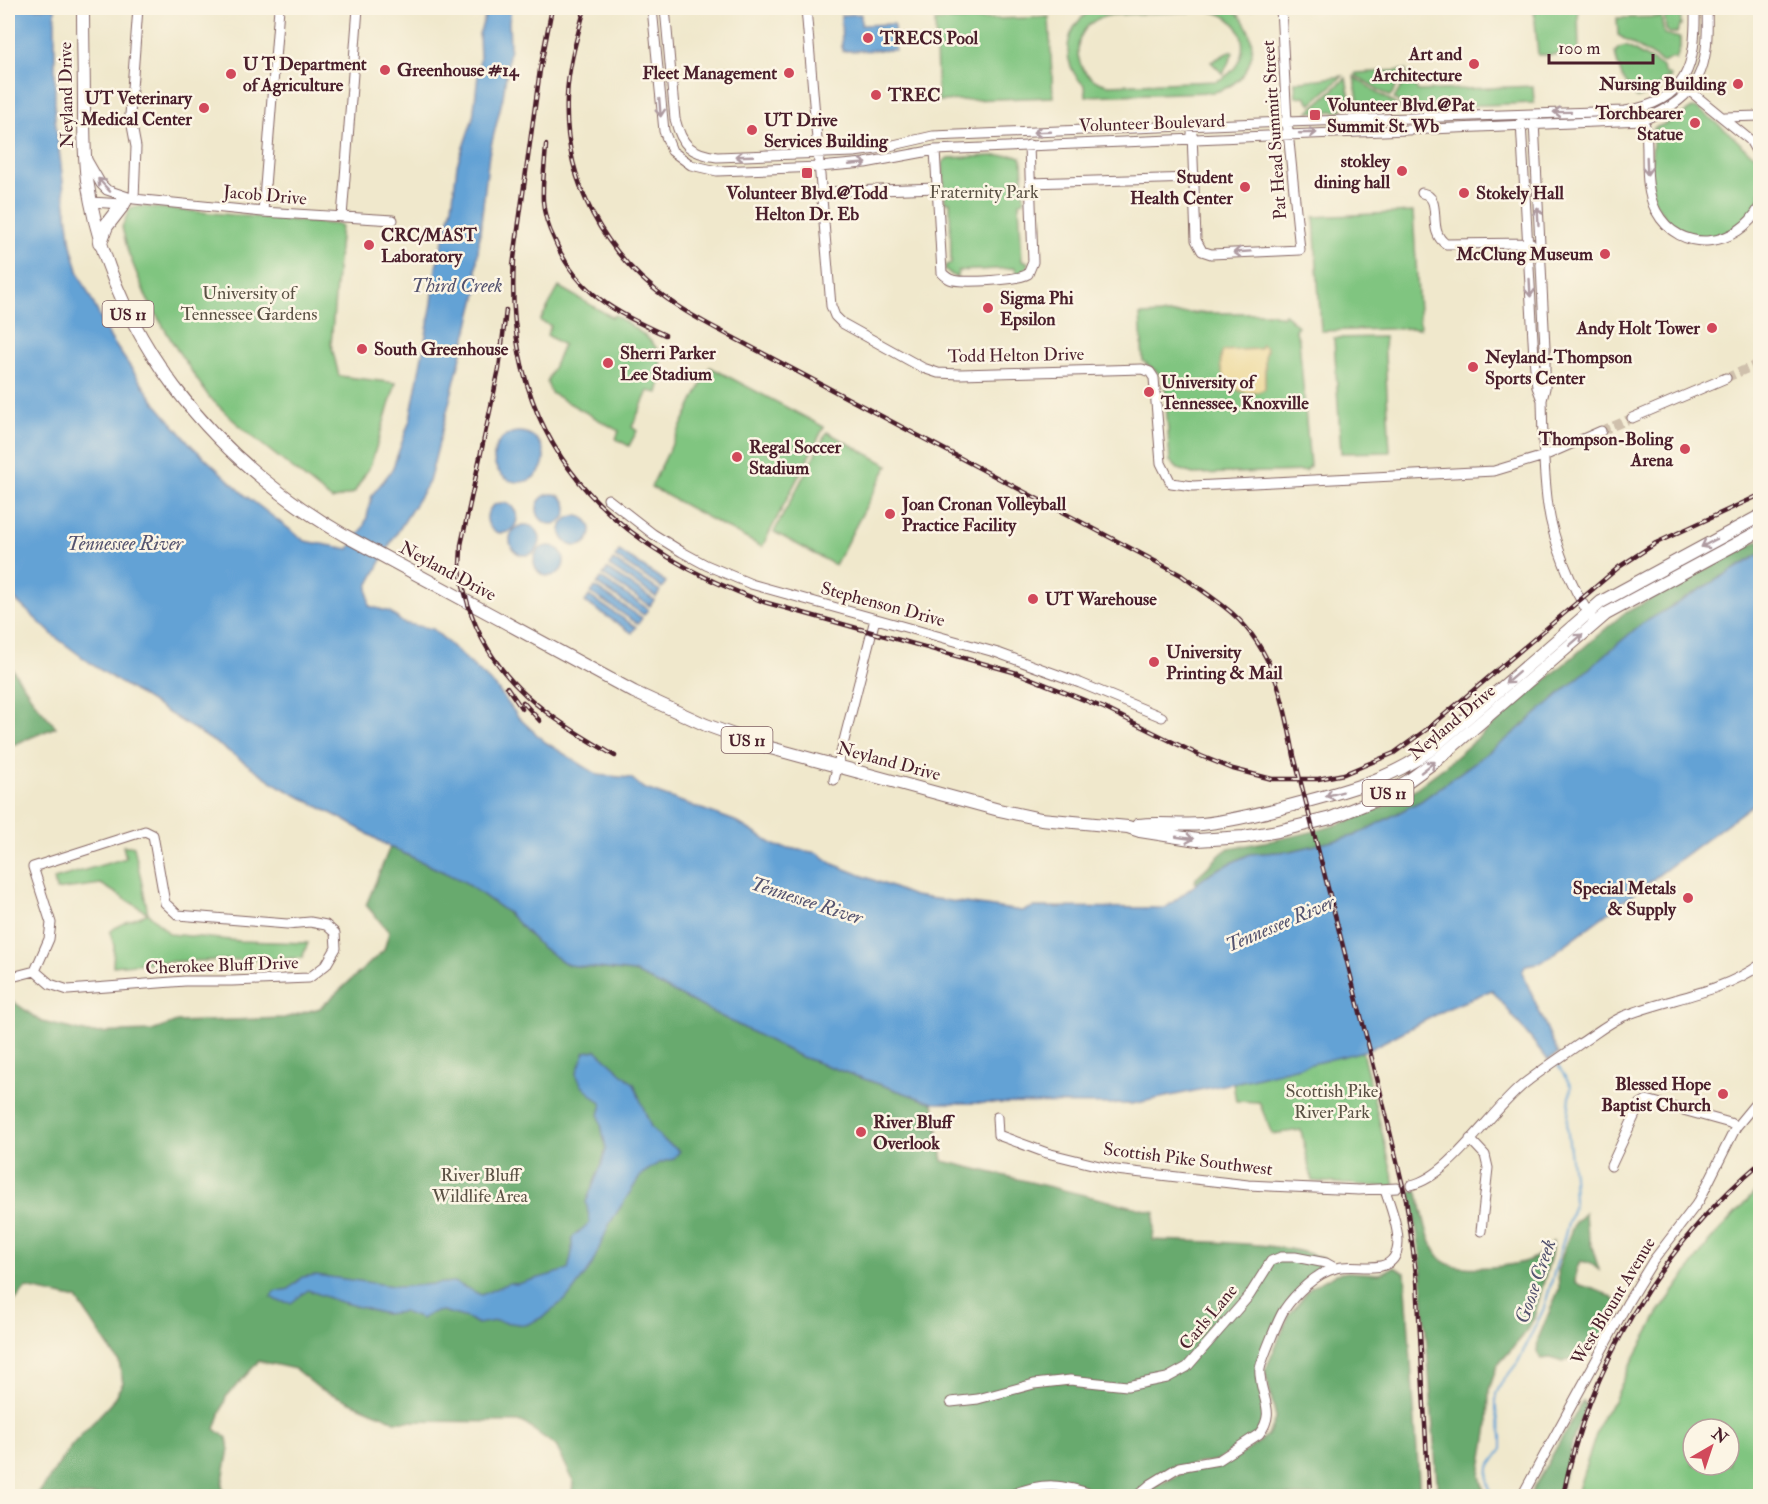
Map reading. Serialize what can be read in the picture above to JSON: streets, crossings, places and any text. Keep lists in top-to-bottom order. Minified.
{"streets":{"main road":["Neyland Drive","US 11"],"street":["Volunteer Boulevard","Pat Head Summitt Street","Jacob Drive","Todd Helton Drive","Stephenson Drive","Cherokee Bluff Drive","Scottish Pike Southwest","West Blount Avenue","Carls Lane"]},"crossings":[["Neyland Drive","Jacob Drive"],["Volunteer Boulevard","Pat Head Summitt Street"],["Volunteer Boulevard","Todd Helton Drive"]],"water":["Third Creek","Tennessee River","Goose Creek"],"parks":["Fraternity Park","University of Tennessee Gardens","Scottish Pike River Park","River Bluff Wildlife Area"],"places":{"other":["TRECS Pool","Art and Architecture","Greenhouse #14","Fleet Management","U T Department of Agriculture","Nursing Building","TREC","UT Veterinary Medical Center","Torchbearer Statue","UT Drive Services Building","stokley dining hall","Student Health Center","Stokely Hall","CRC/MAST Laboratory","McClung Museum","Sigma Phi Epsilon","Andy Holt Tower","South Greenhouse","Sherri Parker Lee Stadium","Neyland-Thompson Sports Center","University of Tennessee, Knoxville","Thompson-Boling Arena","Regal Soccer Stadium","Joan Cronan Volleyball Practice Facility","UT Warehouse","University Printing & Mail","Special Metals & Supply","Blessed Hope Baptist Church","River Bluff Overlook"],"transit":["Volunteer Blvd.@Pat Summit St. Wb","Volunteer Blvd.@Todd Helton Dr. Eb"]},"scale_bar":"100 m","north":"top right"}
